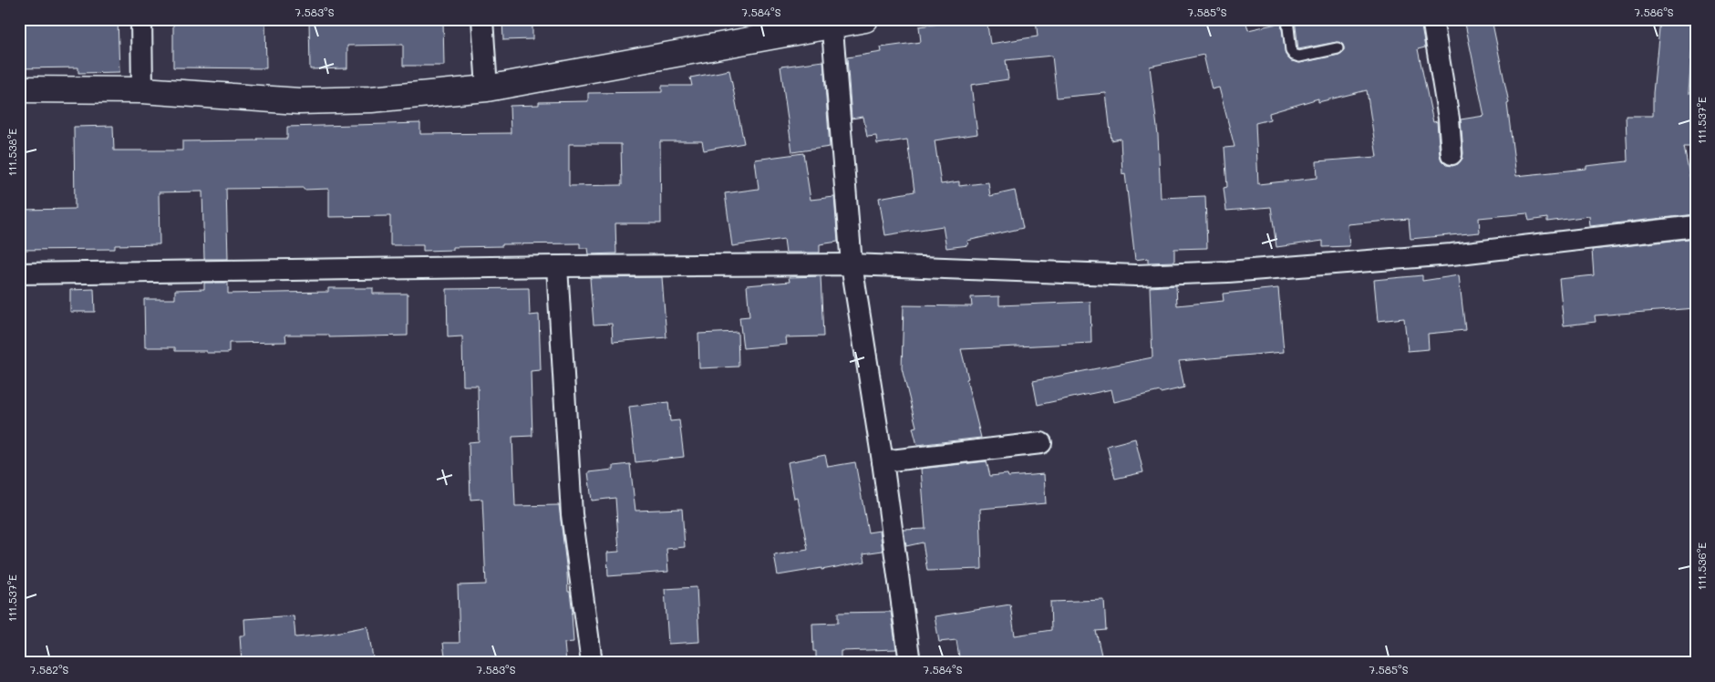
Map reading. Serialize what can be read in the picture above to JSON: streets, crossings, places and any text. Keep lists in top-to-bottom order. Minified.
{"coordinates":["7.583°S","7.584°S","7.585°S","7.586°S","111.537°E","111.538°E","111.536°E","7.582°S"]}
